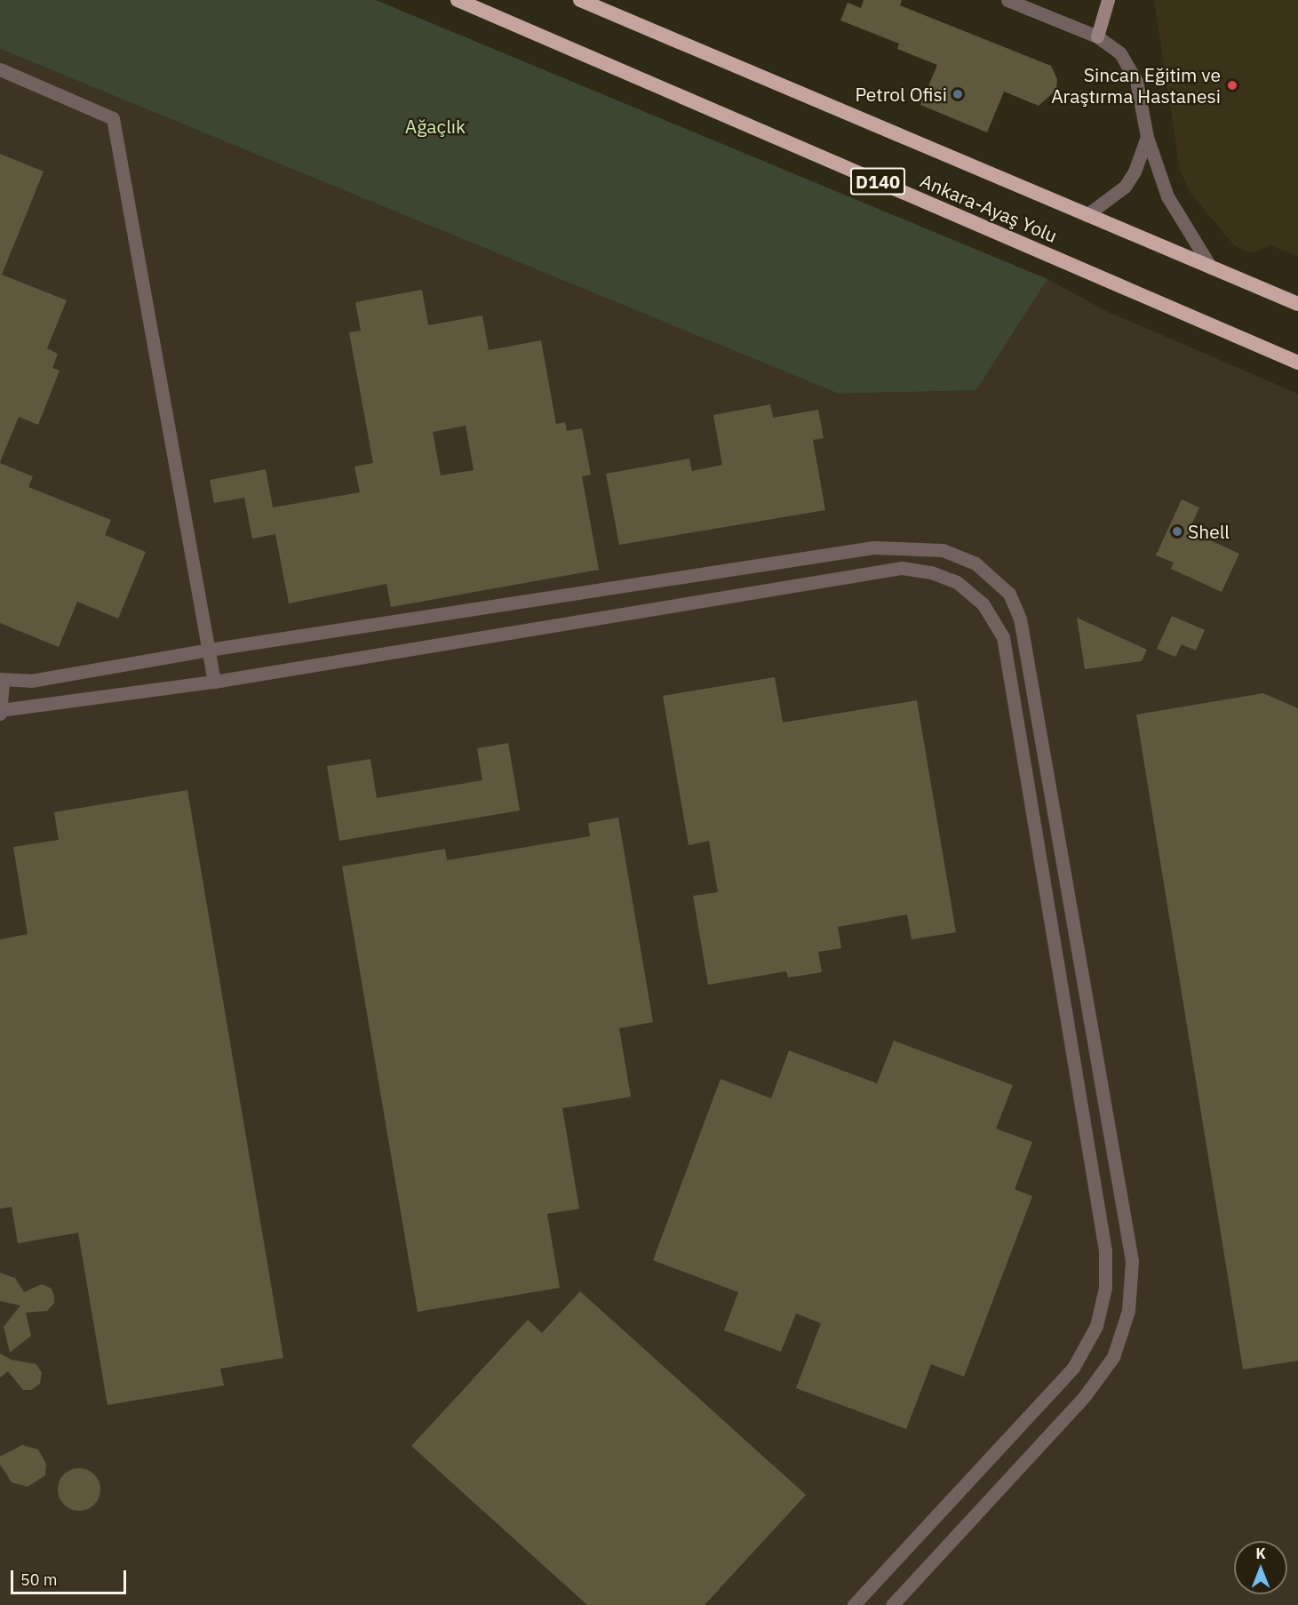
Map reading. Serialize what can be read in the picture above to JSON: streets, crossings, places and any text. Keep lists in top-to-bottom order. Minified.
{"streets":{"highway":["D140","Ankara-Ayaş Yolu"]},"parks":["Ağaçlık"],"places":["Sincan Eğitim ve Araştırma Hastanesi","Petrol Ofisi","Shell"],"scale_bar":"50 m","north":"top"}
